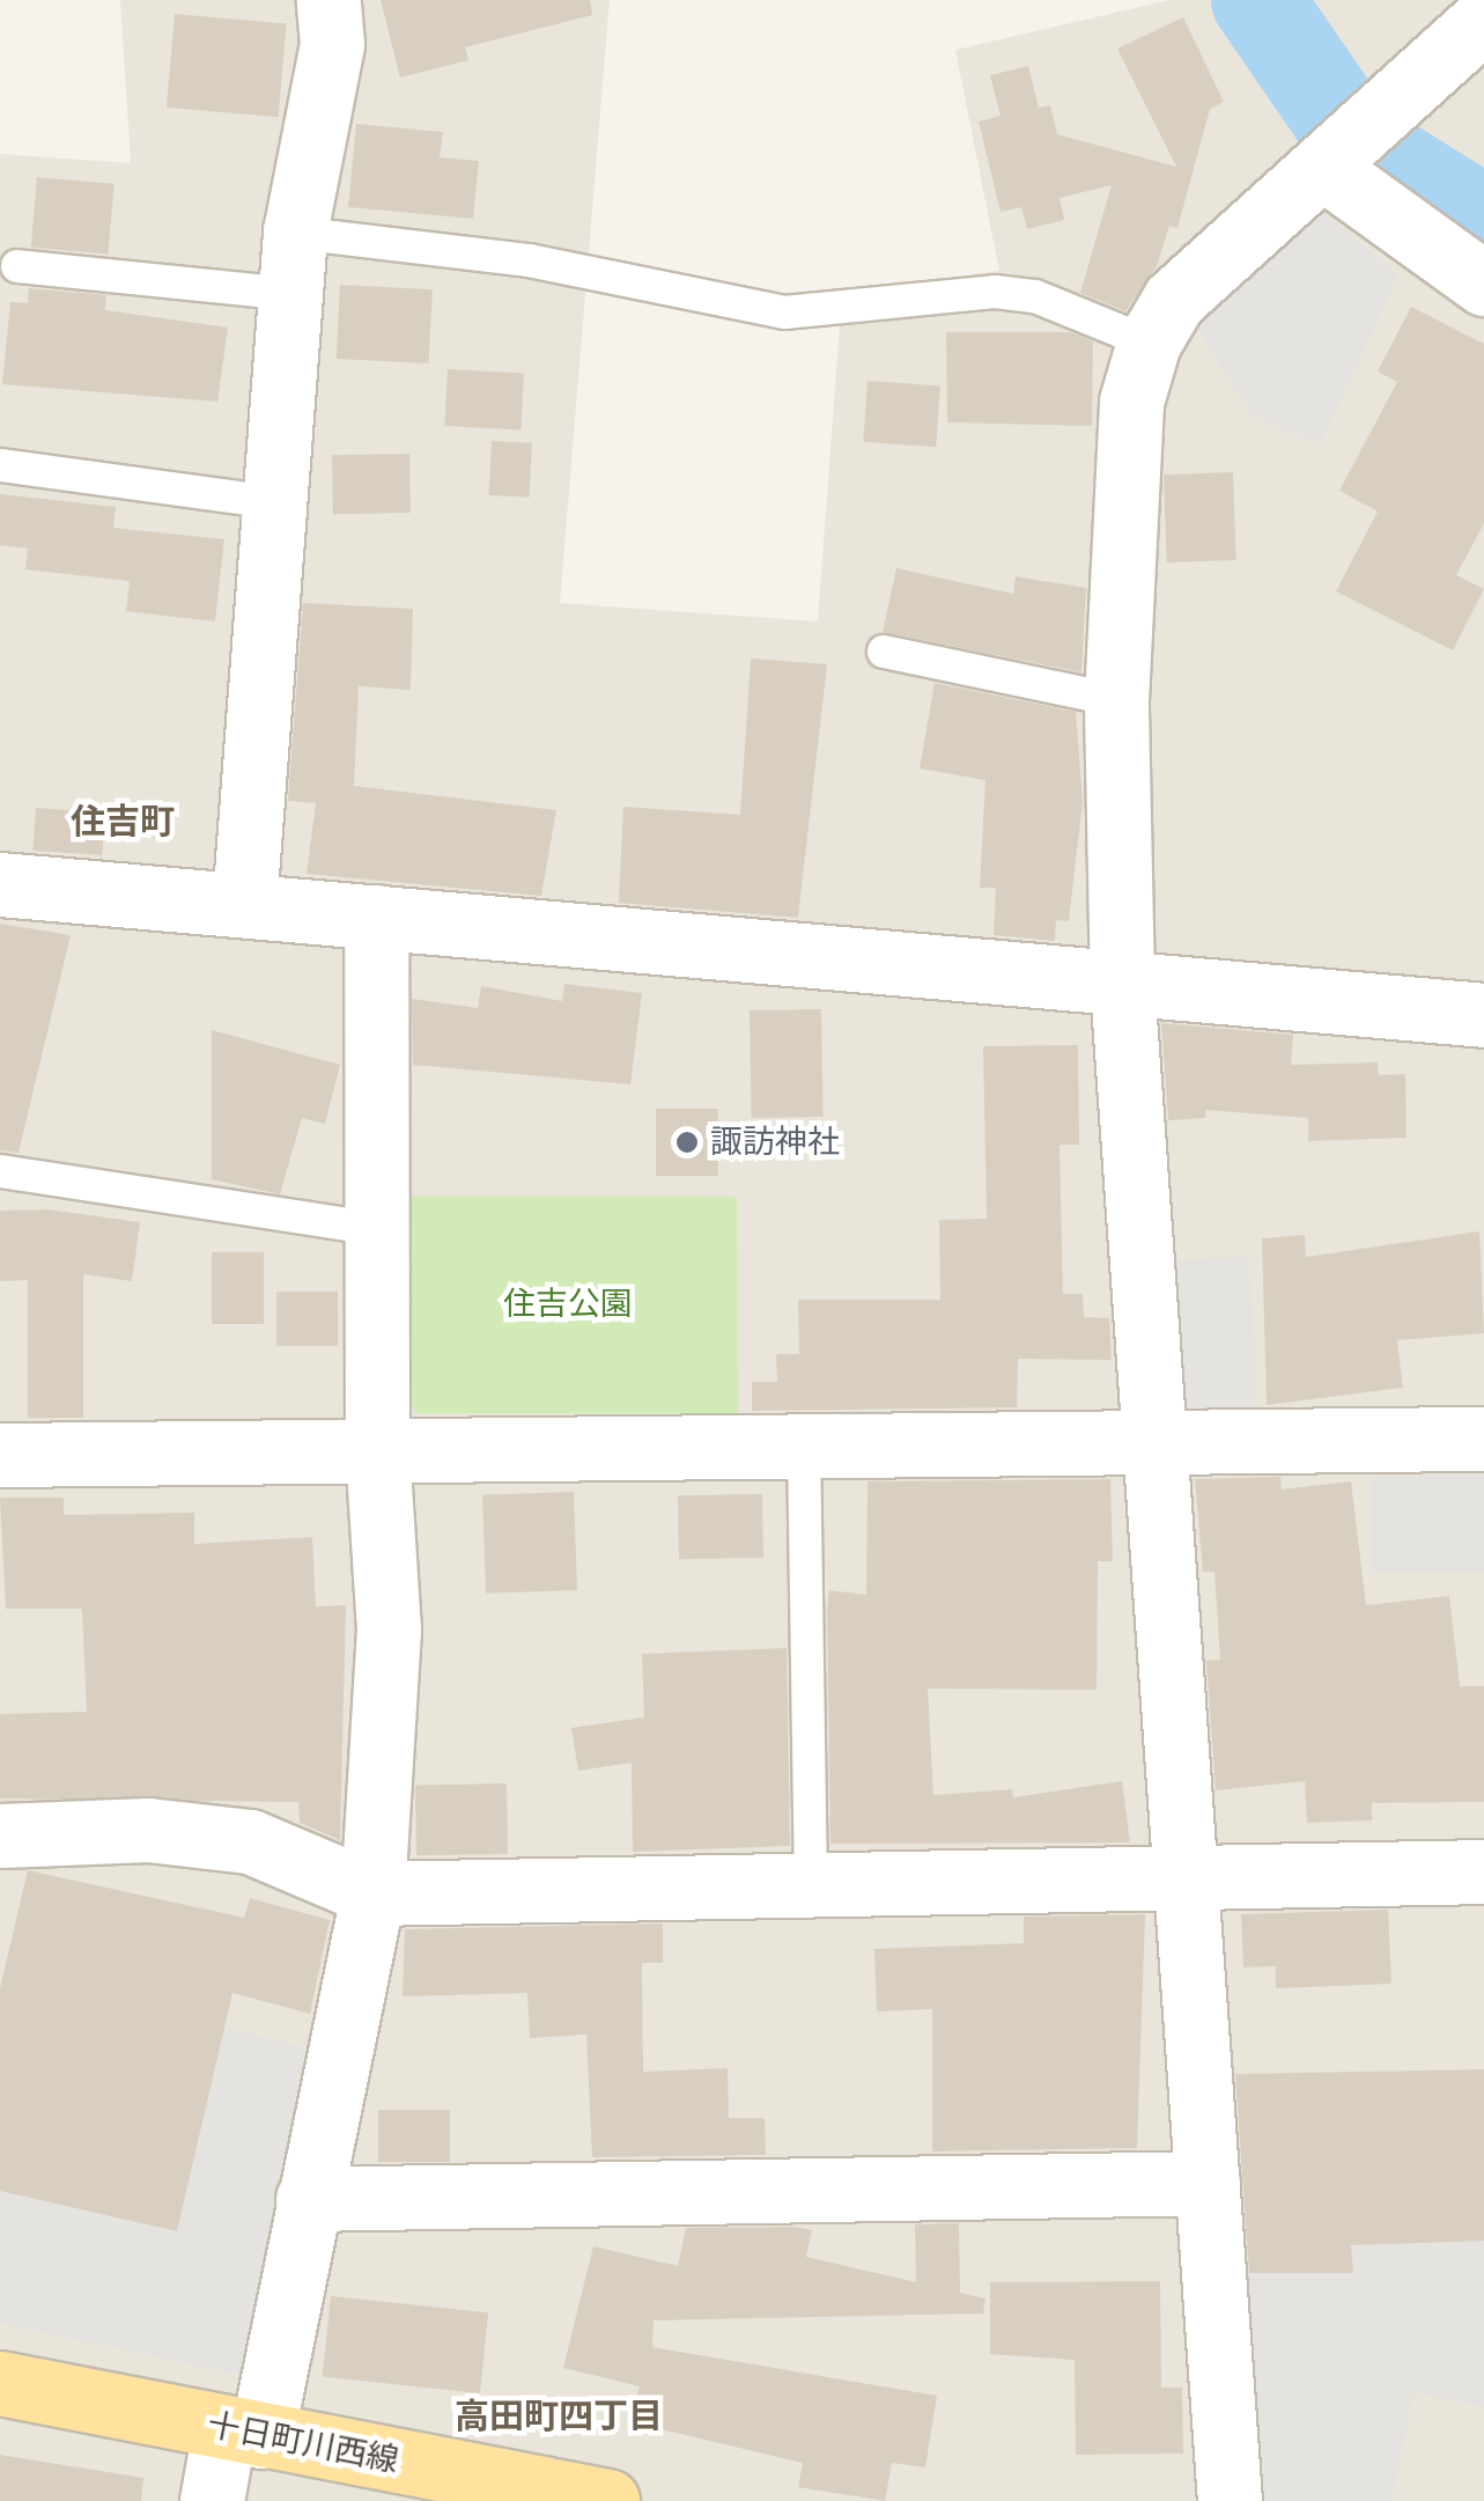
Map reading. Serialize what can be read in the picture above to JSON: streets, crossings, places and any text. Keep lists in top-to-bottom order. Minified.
{"streets":{"main road":["十日町川西線"]},"districts":["住吉町","高田町四丁目"],"parks":["住吉公園"],"places":["諏訪神社"]}
